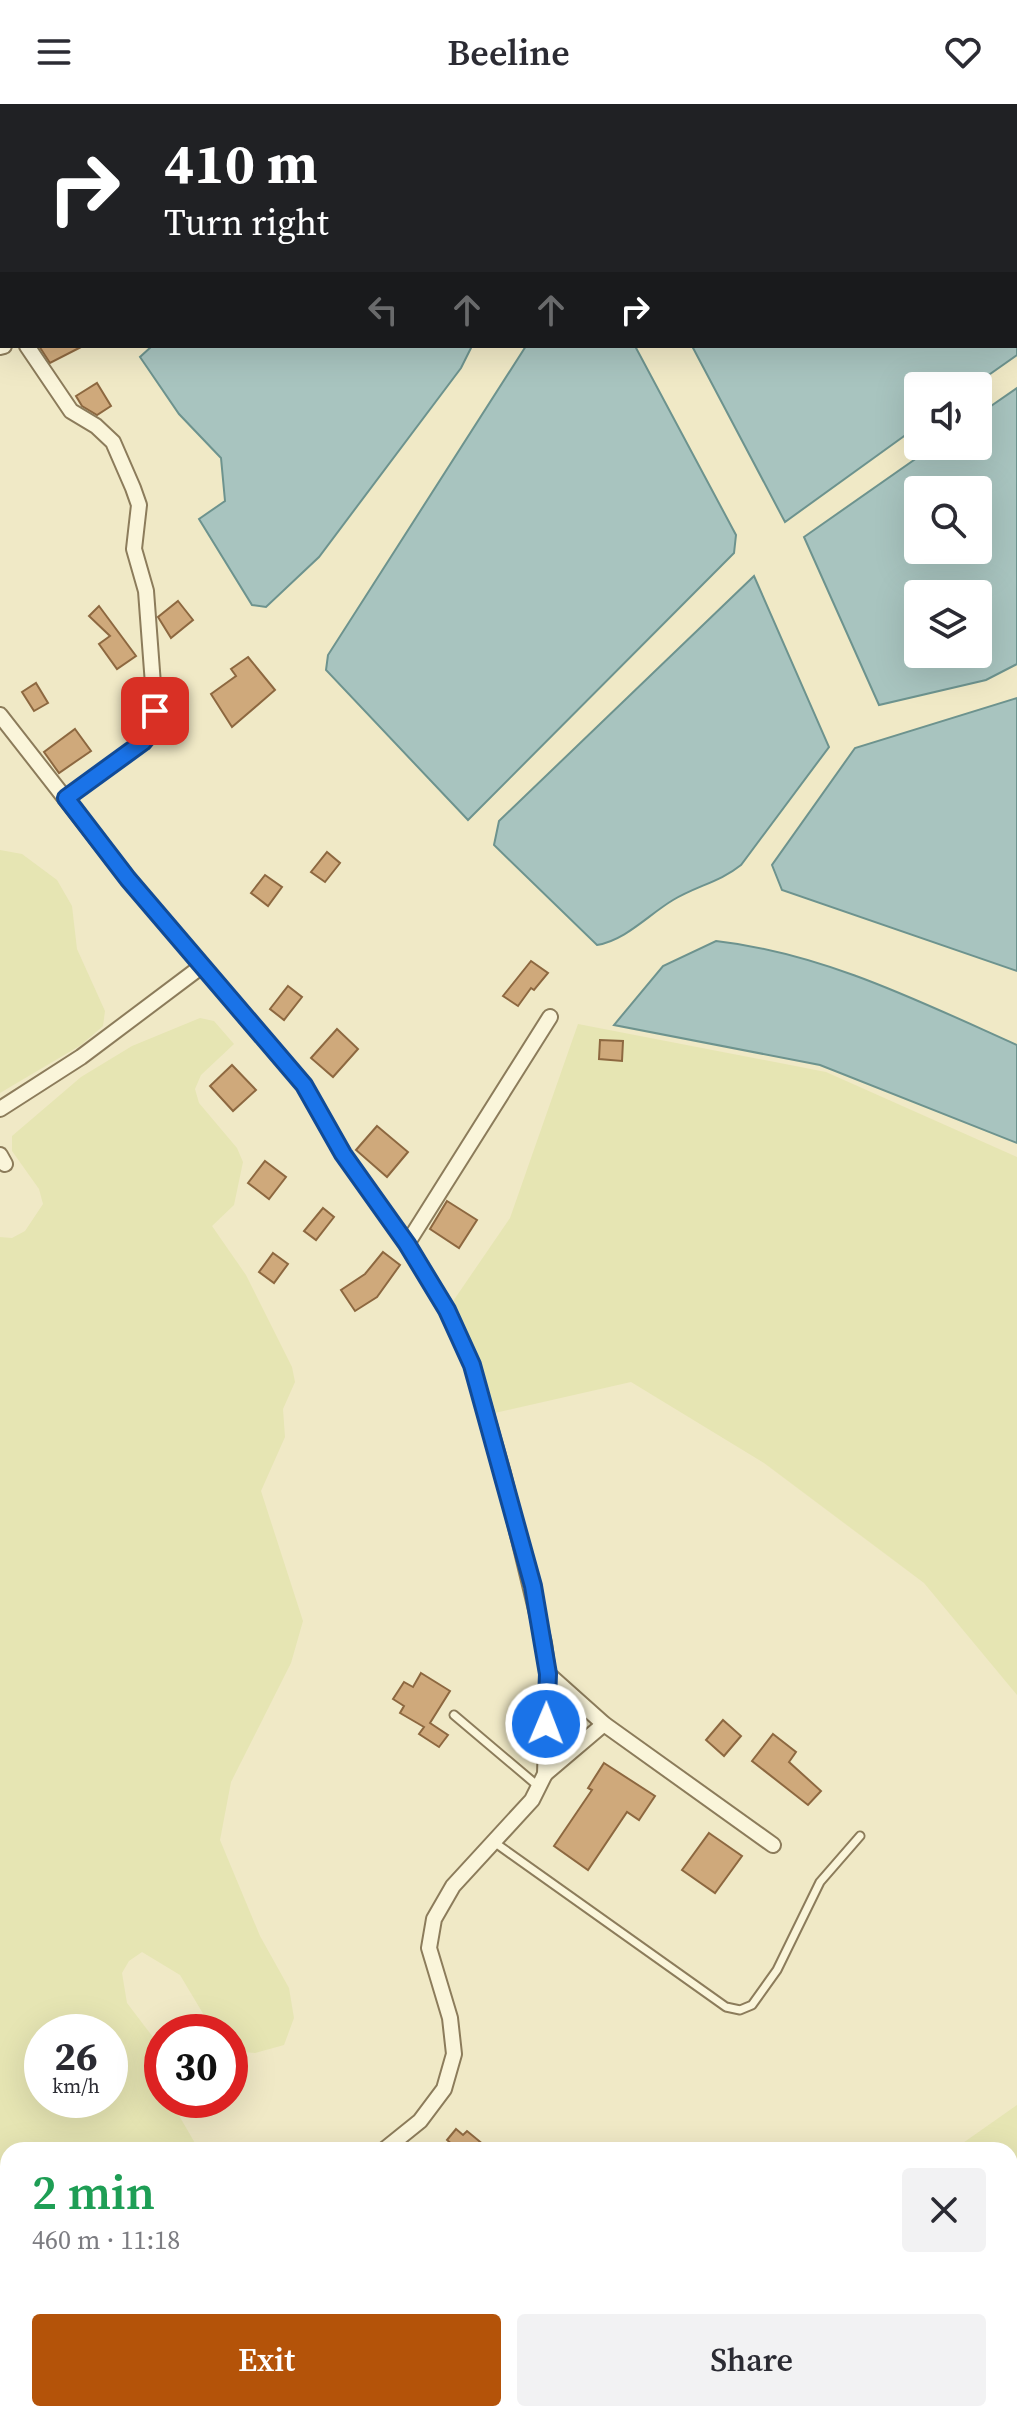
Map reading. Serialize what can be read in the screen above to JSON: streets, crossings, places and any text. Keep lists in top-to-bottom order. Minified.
{"page":{"header":"Beeline","turn":["410 m","Turn right"],"speed":"26 km/h","limit":"30","heading":["2 min","460 m · 11:18"],"buttons":["Exit","Share"]}}
